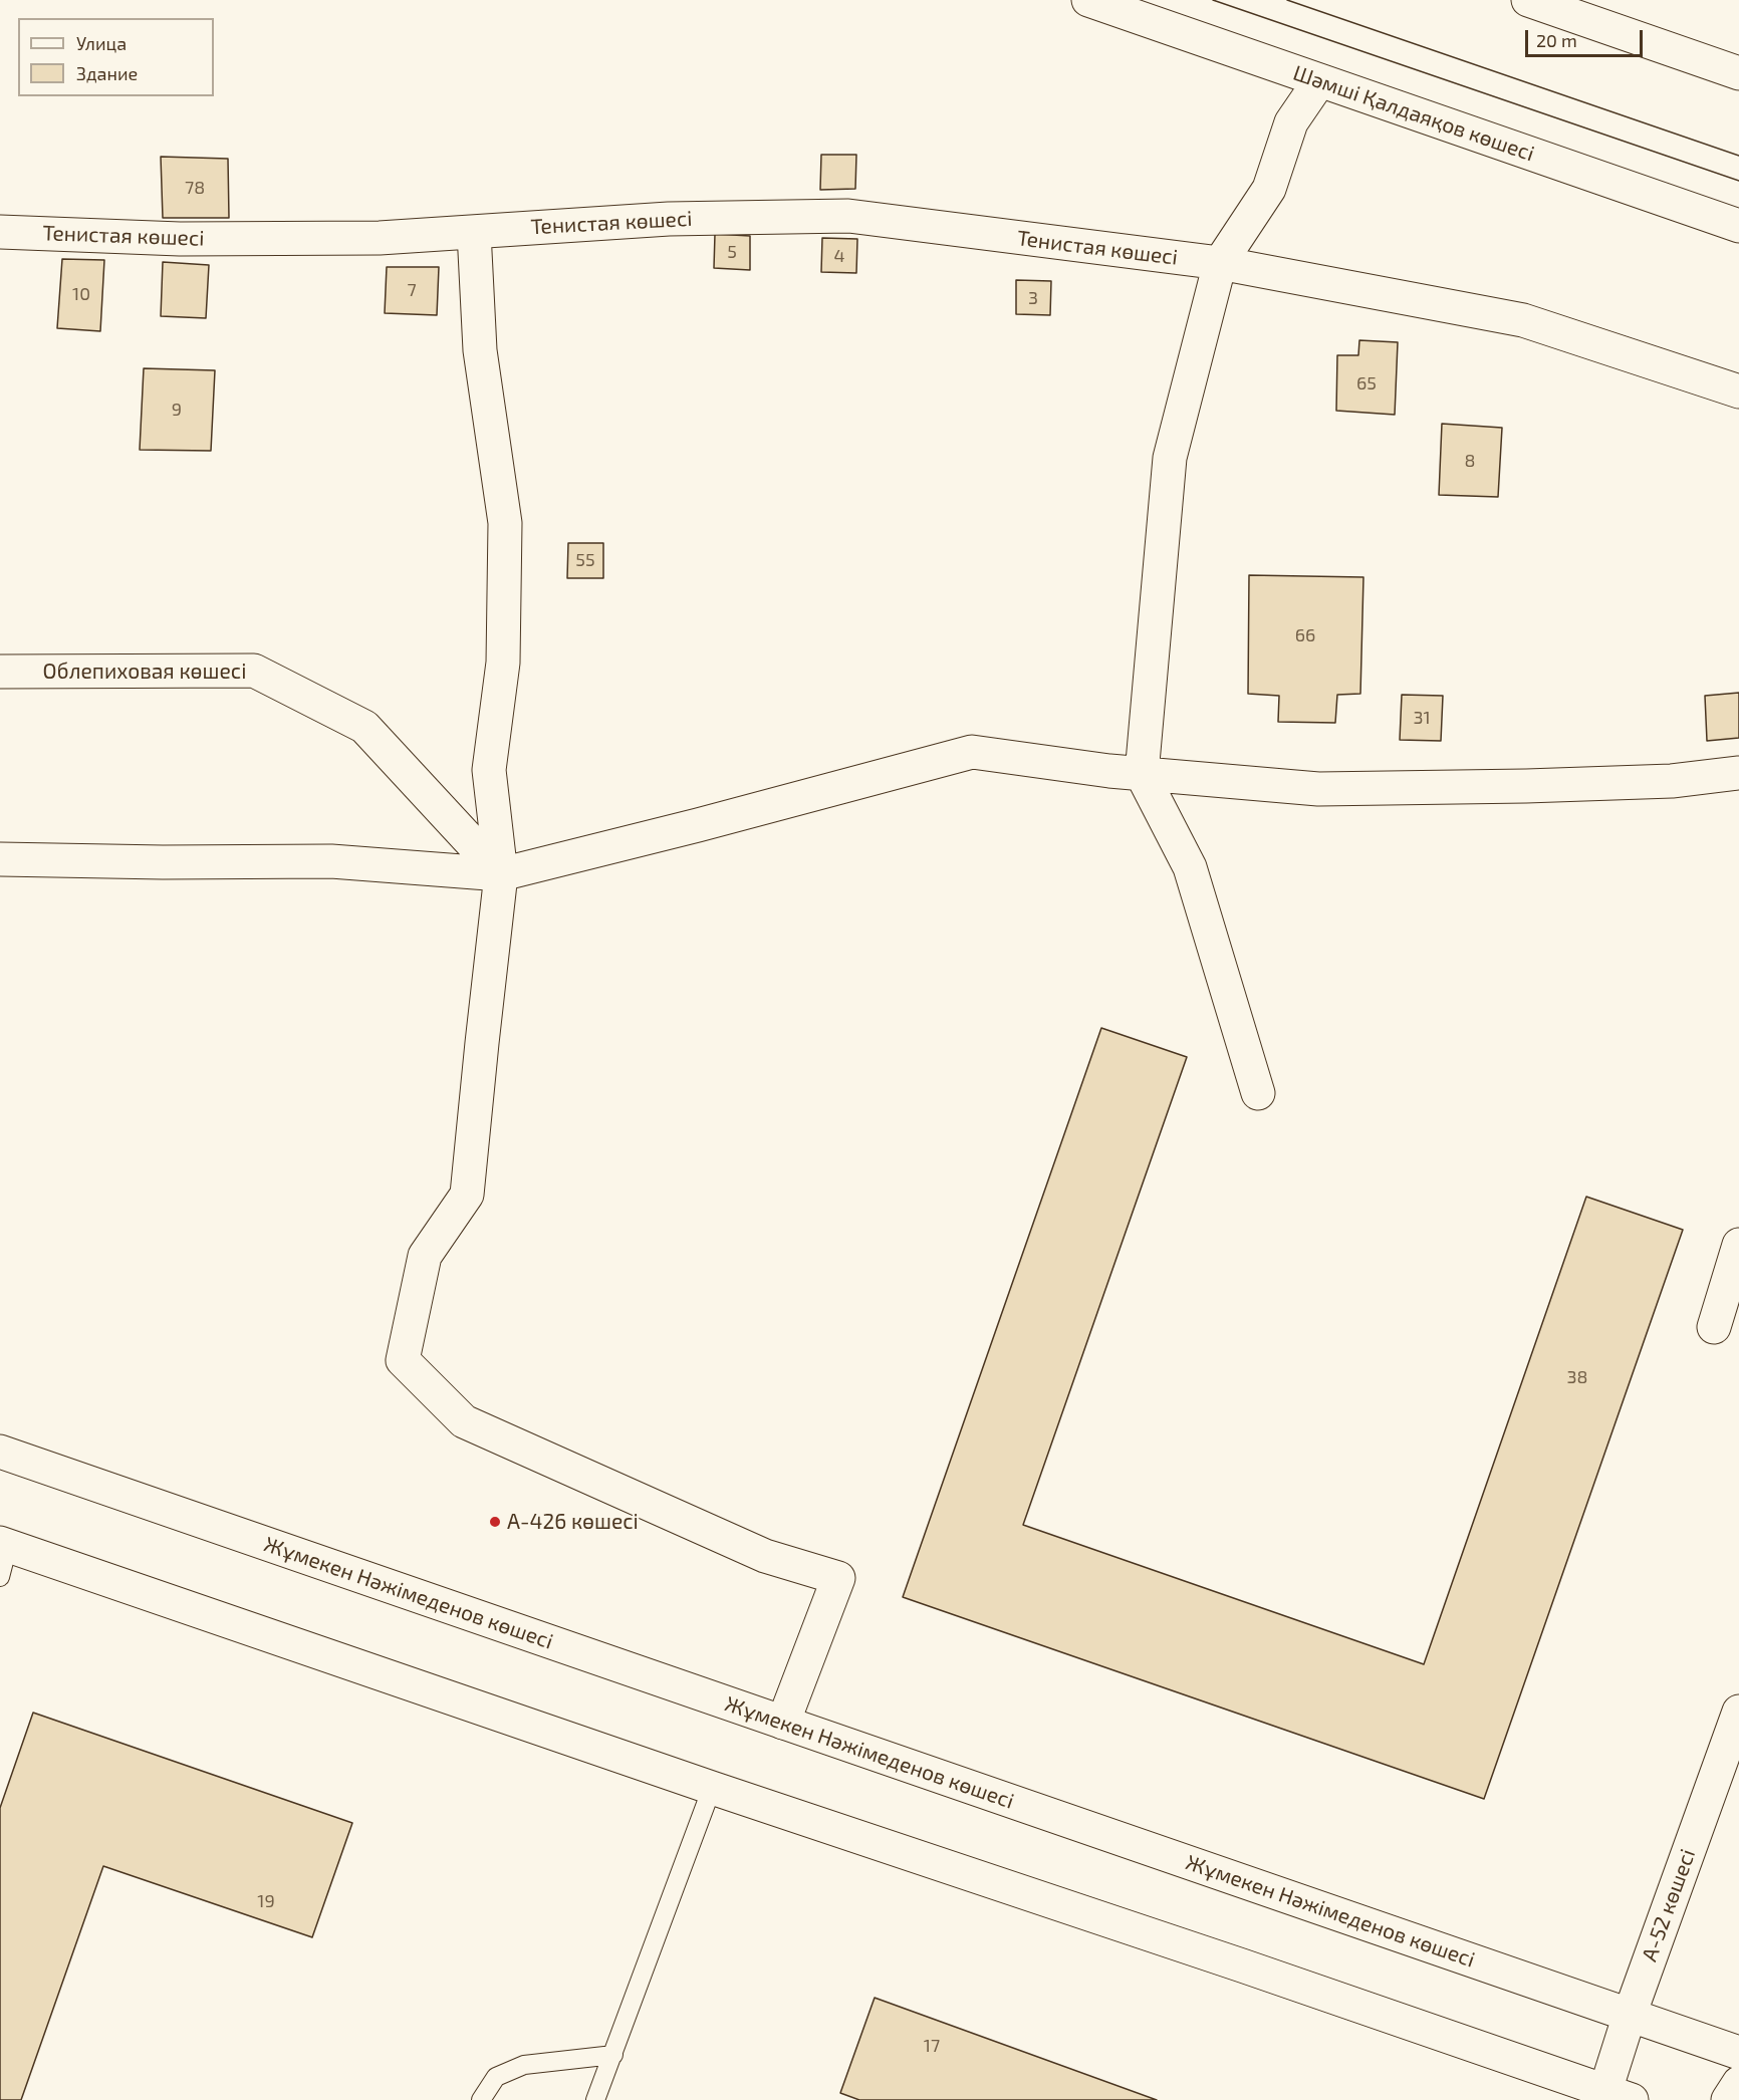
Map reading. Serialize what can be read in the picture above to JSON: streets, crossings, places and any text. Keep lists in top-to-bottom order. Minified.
{"streets":{"street":["Шәмші Қалдаяқов көшесі","Тенистая көшесі","Облепиховая көшесі","Жұмекен Нәжімеденов көшесі","А-52 көшесі"]},"crossings":[["Жұмекен Нәжімеденов көшесі","А-52 көшесі"]],"places":["А-426 көшесі"],"house_numbers":["78","5","4","7","10","3","65","9","8","55","66","31","38","19","17"],"legend":["Улица","Здание"],"scale_bar":"20 m"}
